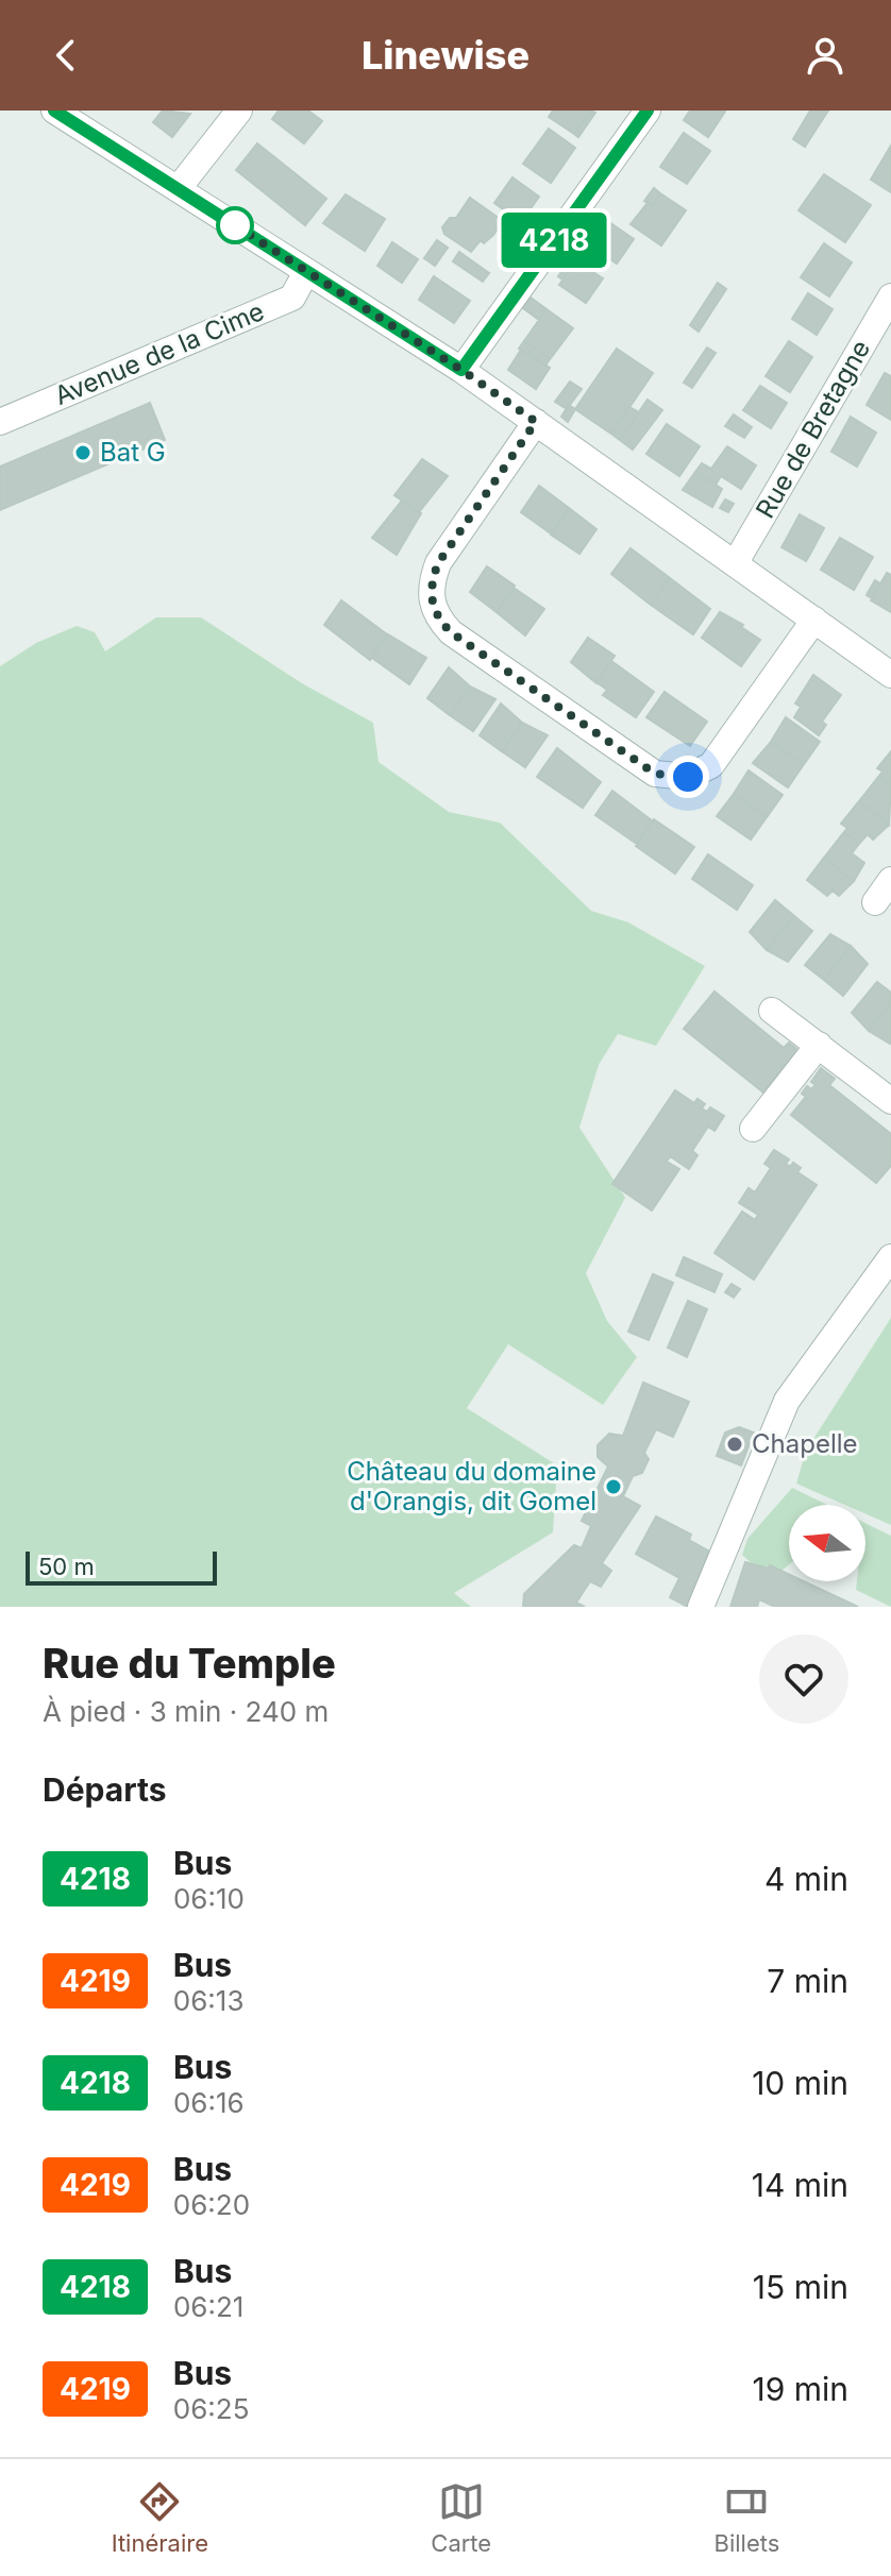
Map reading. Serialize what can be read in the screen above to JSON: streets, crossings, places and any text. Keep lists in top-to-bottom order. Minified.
{"streets":{"street":["Avenue de la Cime","Rue de Bretagne"]},"places":["Bat G","Chapelle","Château du domaine d'Orangis, dit Gomel"],"lines":["bus line 4218"],"scale_bar":"50 m","north":"left","page":{"header":"Linewise","on_map":"4218","scale":"50 m","heading":[["Rue du Temple","À pied · 3 min · 240 m"],"Départs"],"list":[{"mark":"4218","name":"Bus","note":"06:10","value":"4 min"},{"mark":"4219","name":"Bus","note":"06:13","value":"7 min"},{"mark":"4218","name":"Bus","note":"06:16","value":"10 min"},{"mark":"4219","name":"Bus","note":"06:20","value":"14 min"},{"mark":"4218","name":"Bus","note":"06:21","value":"15 min"},{"mark":"4219","name":"Bus","note":"06:25","value":"19 min"}],"tabs":["Itinéraire","Carte","Billets"]}}
